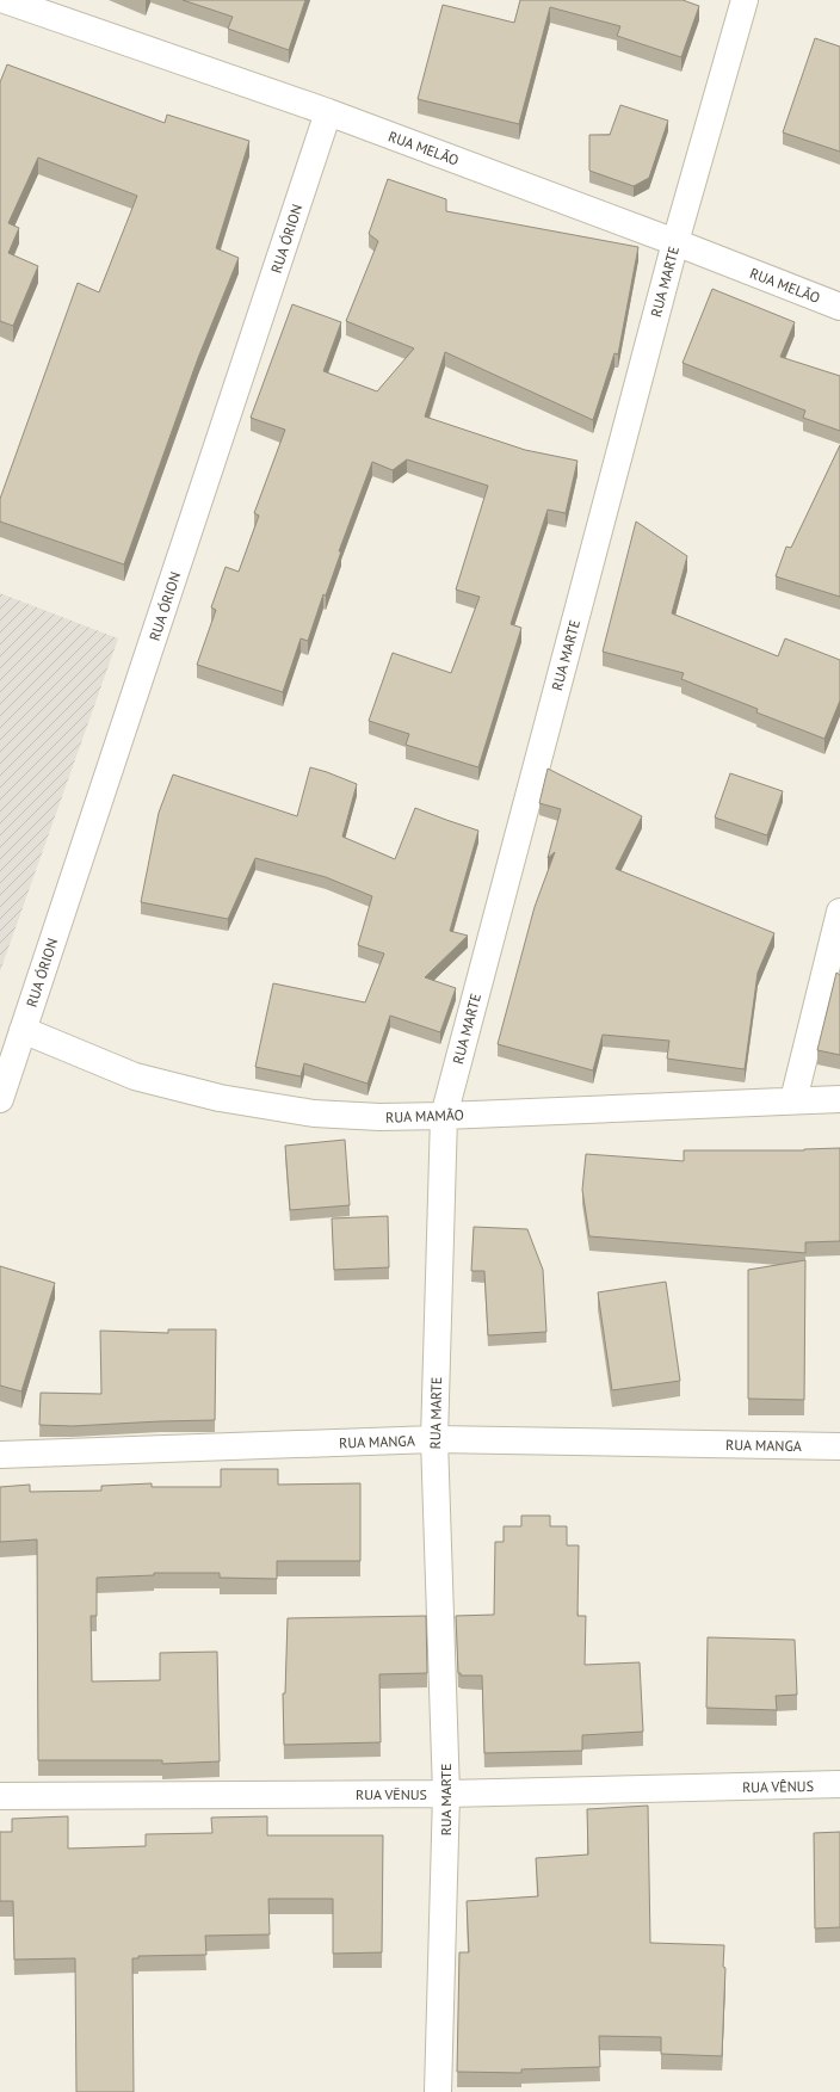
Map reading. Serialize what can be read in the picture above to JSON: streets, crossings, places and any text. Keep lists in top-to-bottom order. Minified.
{"streets":{"street":["RUA MELÃO","RUA ÓRION","RUA MARTE","RUA MAMÃO","RUA MANGA","RUA VÊNUS"]},"crossings":[["RUA MELÃO","RUA ÓRION"],["RUA MELÃO","RUA MARTE"],["RUA ÓRION","RUA MAMÃO"],["RUA MARTE","RUA MAMÃO"],["RUA MARTE","RUA MANGA"],["RUA MARTE","RUA VÊNUS"]]}
